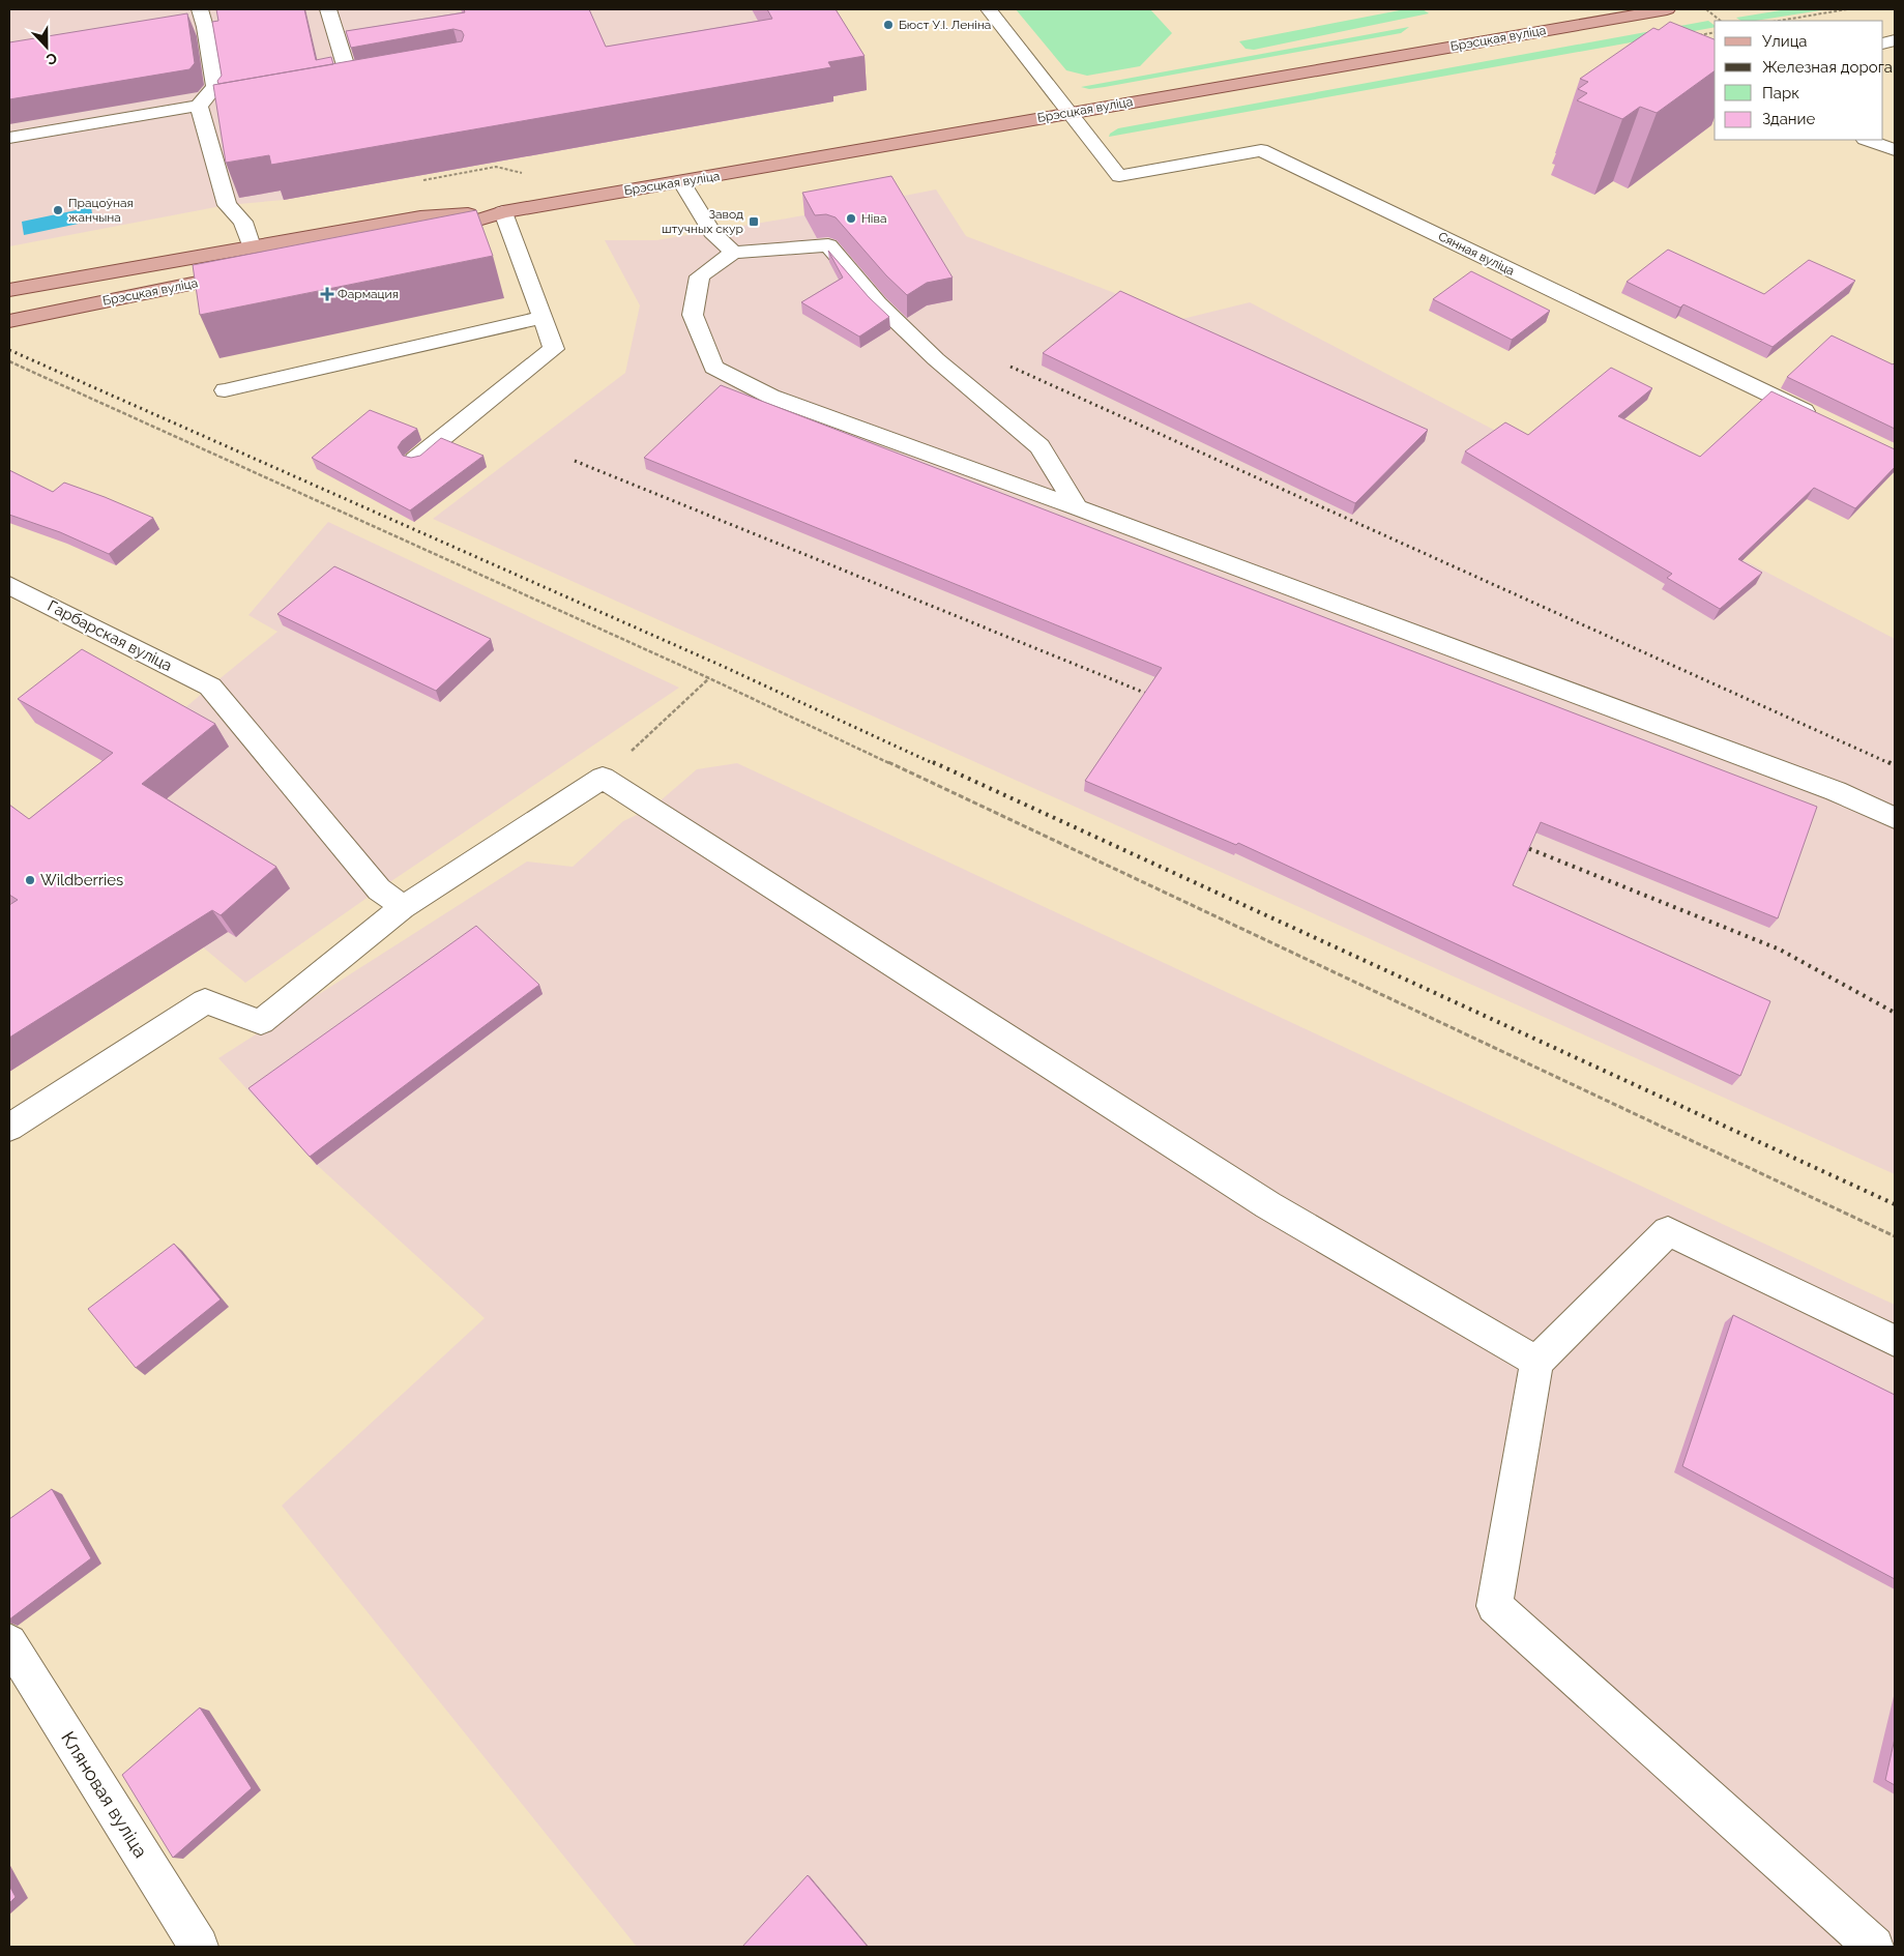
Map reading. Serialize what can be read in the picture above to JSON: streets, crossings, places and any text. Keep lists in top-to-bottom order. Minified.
{"streets":{"main road":["Брэсцкая вуліца"],"street":["Сянная вуліца","Гарбарская вуліца","Кляновая вуліца"]},"crossings":[["Брэсцкая вуліца","Сянная вуліца"]],"places":{"other":["Бюст У.І. Леніна","Працоўная жанчына","Ніва","Wildberries"],"transit":["Завод штучных скур"],"health":["Фармация"]},"legend":["Улица","Железная дорога","Парк","Здание"],"north":"bottom"}
